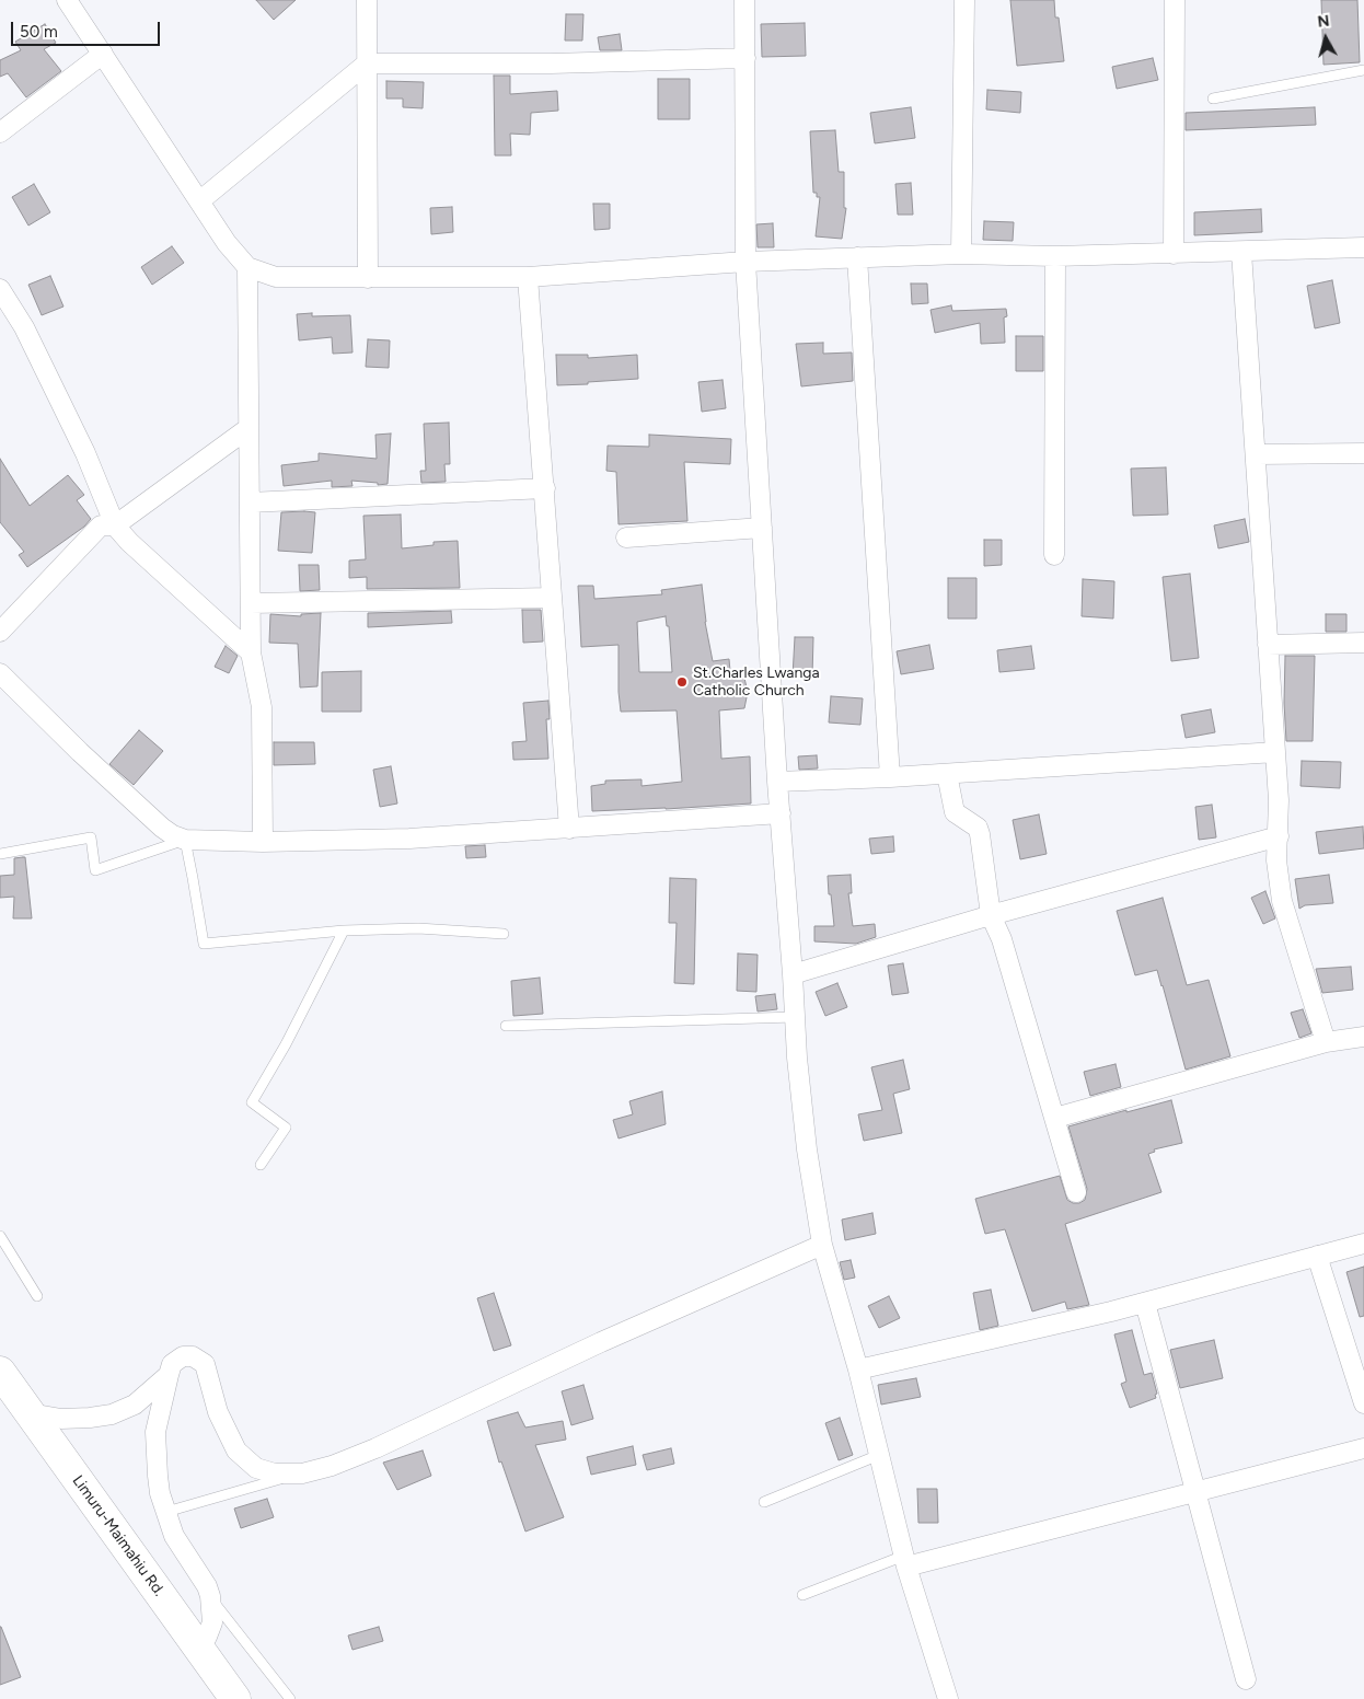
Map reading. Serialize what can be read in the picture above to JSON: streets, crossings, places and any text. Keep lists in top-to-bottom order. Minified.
{"streets":{"highway":["Limuru-Maimahiu Rd."]},"places":["St.Charles Lwanga Catholic Church"],"scale_bar":"50 m","north":"top"}
